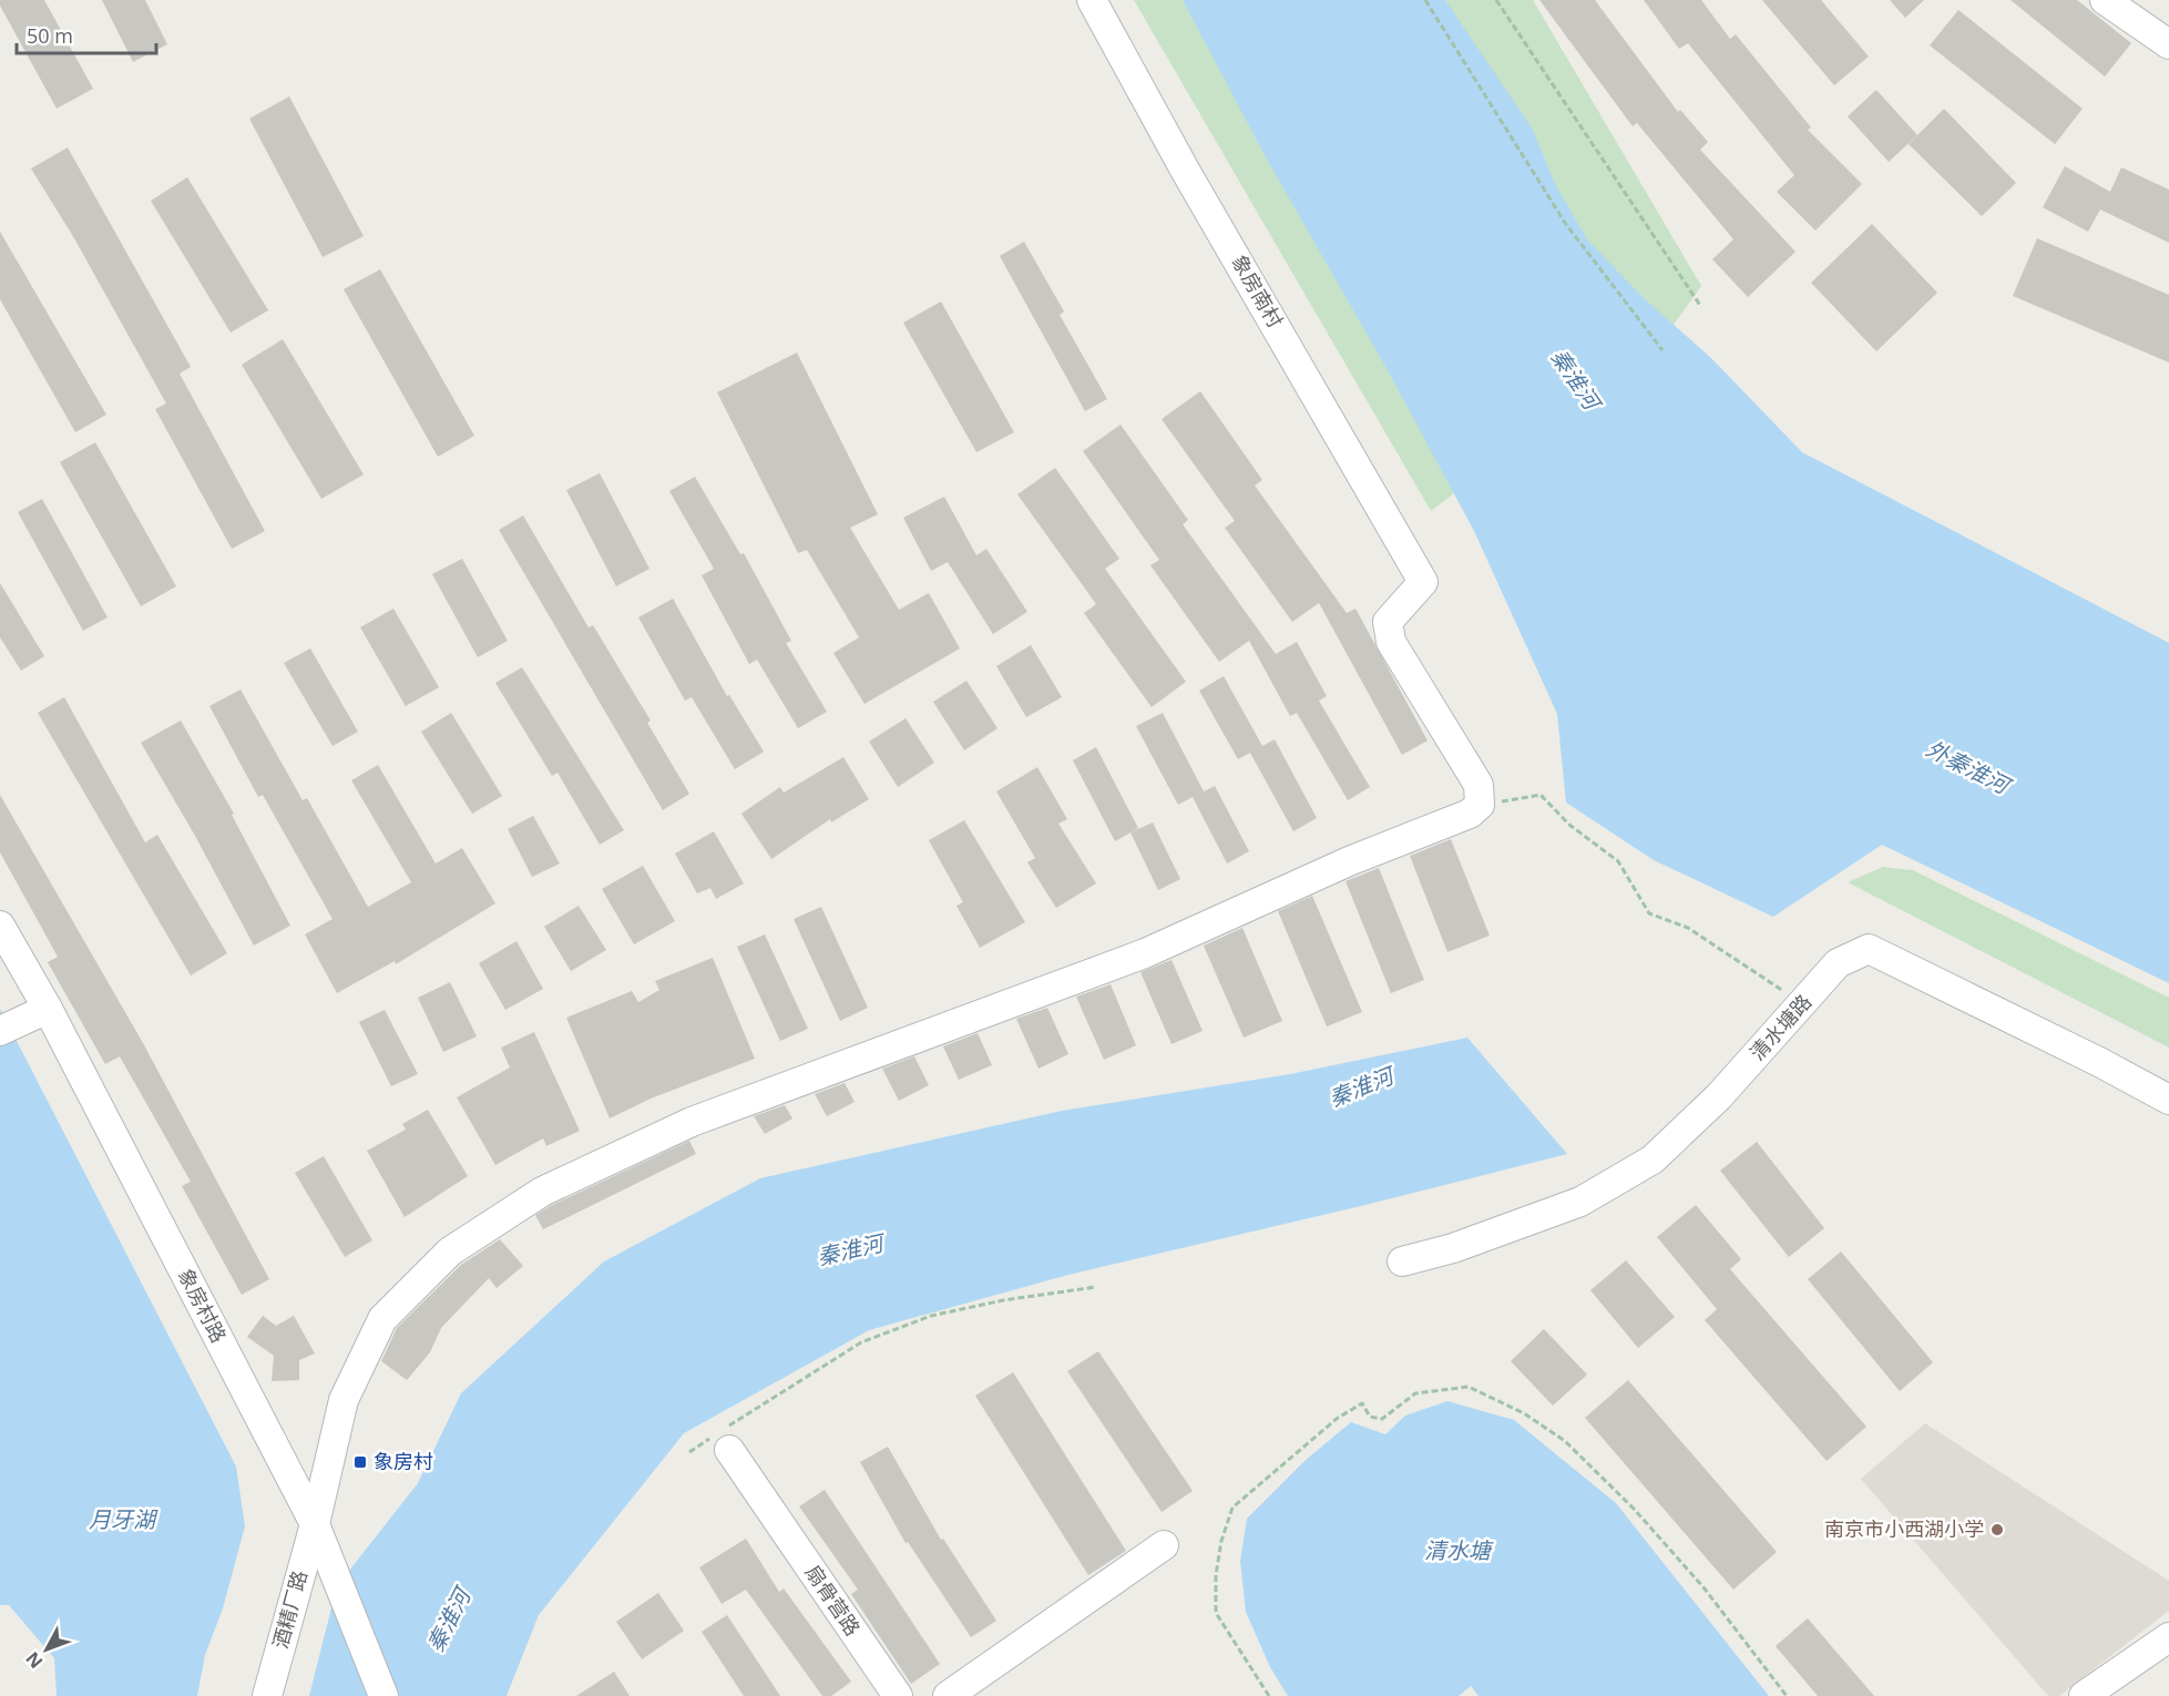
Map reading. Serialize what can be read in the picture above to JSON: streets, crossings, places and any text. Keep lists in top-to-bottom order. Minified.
{"streets":{"street":["象房南村","清水塘路","象房村路","扇骨营路","酒精厂路"]},"crossings":[["象房南村","酒精厂路"],["象房村路","酒精厂路"]],"water":["秦淮河","外秦淮河","月牙湖","清水塘"],"places":{"transit":["象房村"],"other":["南京市小西湖小学"]},"scale_bar":"50 m","north":"bottom left"}
